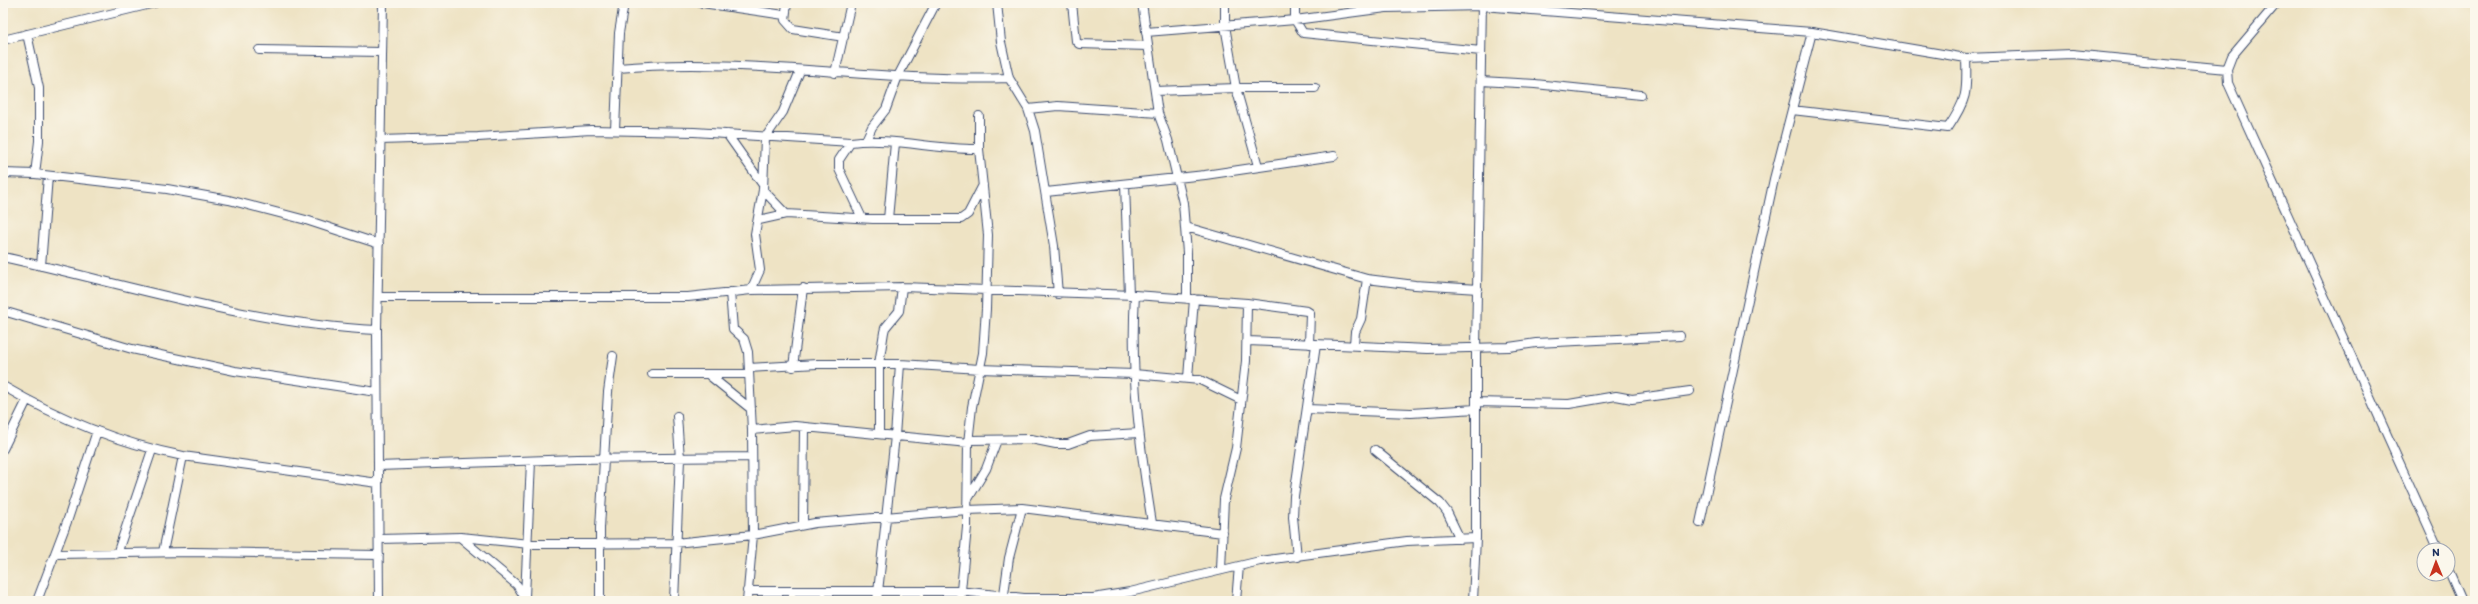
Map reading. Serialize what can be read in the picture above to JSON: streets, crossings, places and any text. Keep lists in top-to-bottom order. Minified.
{"north":"top"}
